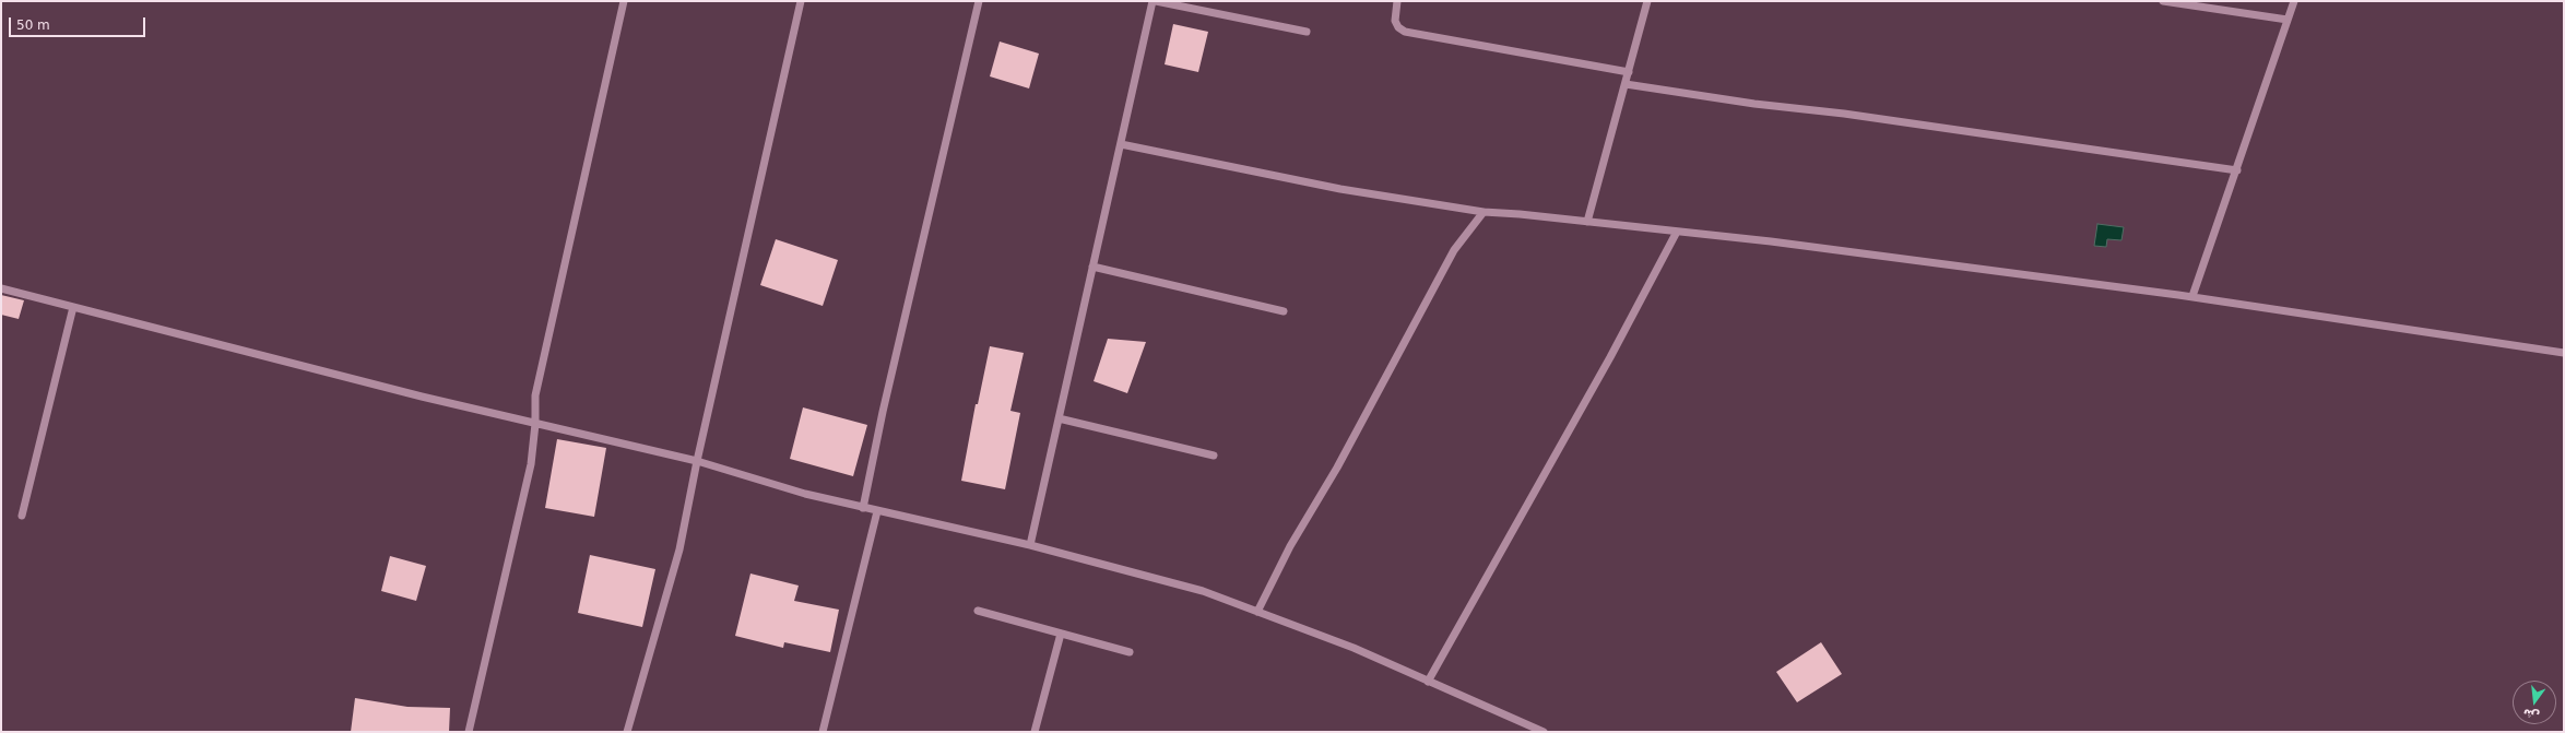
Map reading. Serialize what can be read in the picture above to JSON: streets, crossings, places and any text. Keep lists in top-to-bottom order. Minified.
{"scale_bar":"50 m","north":"bottom"}
